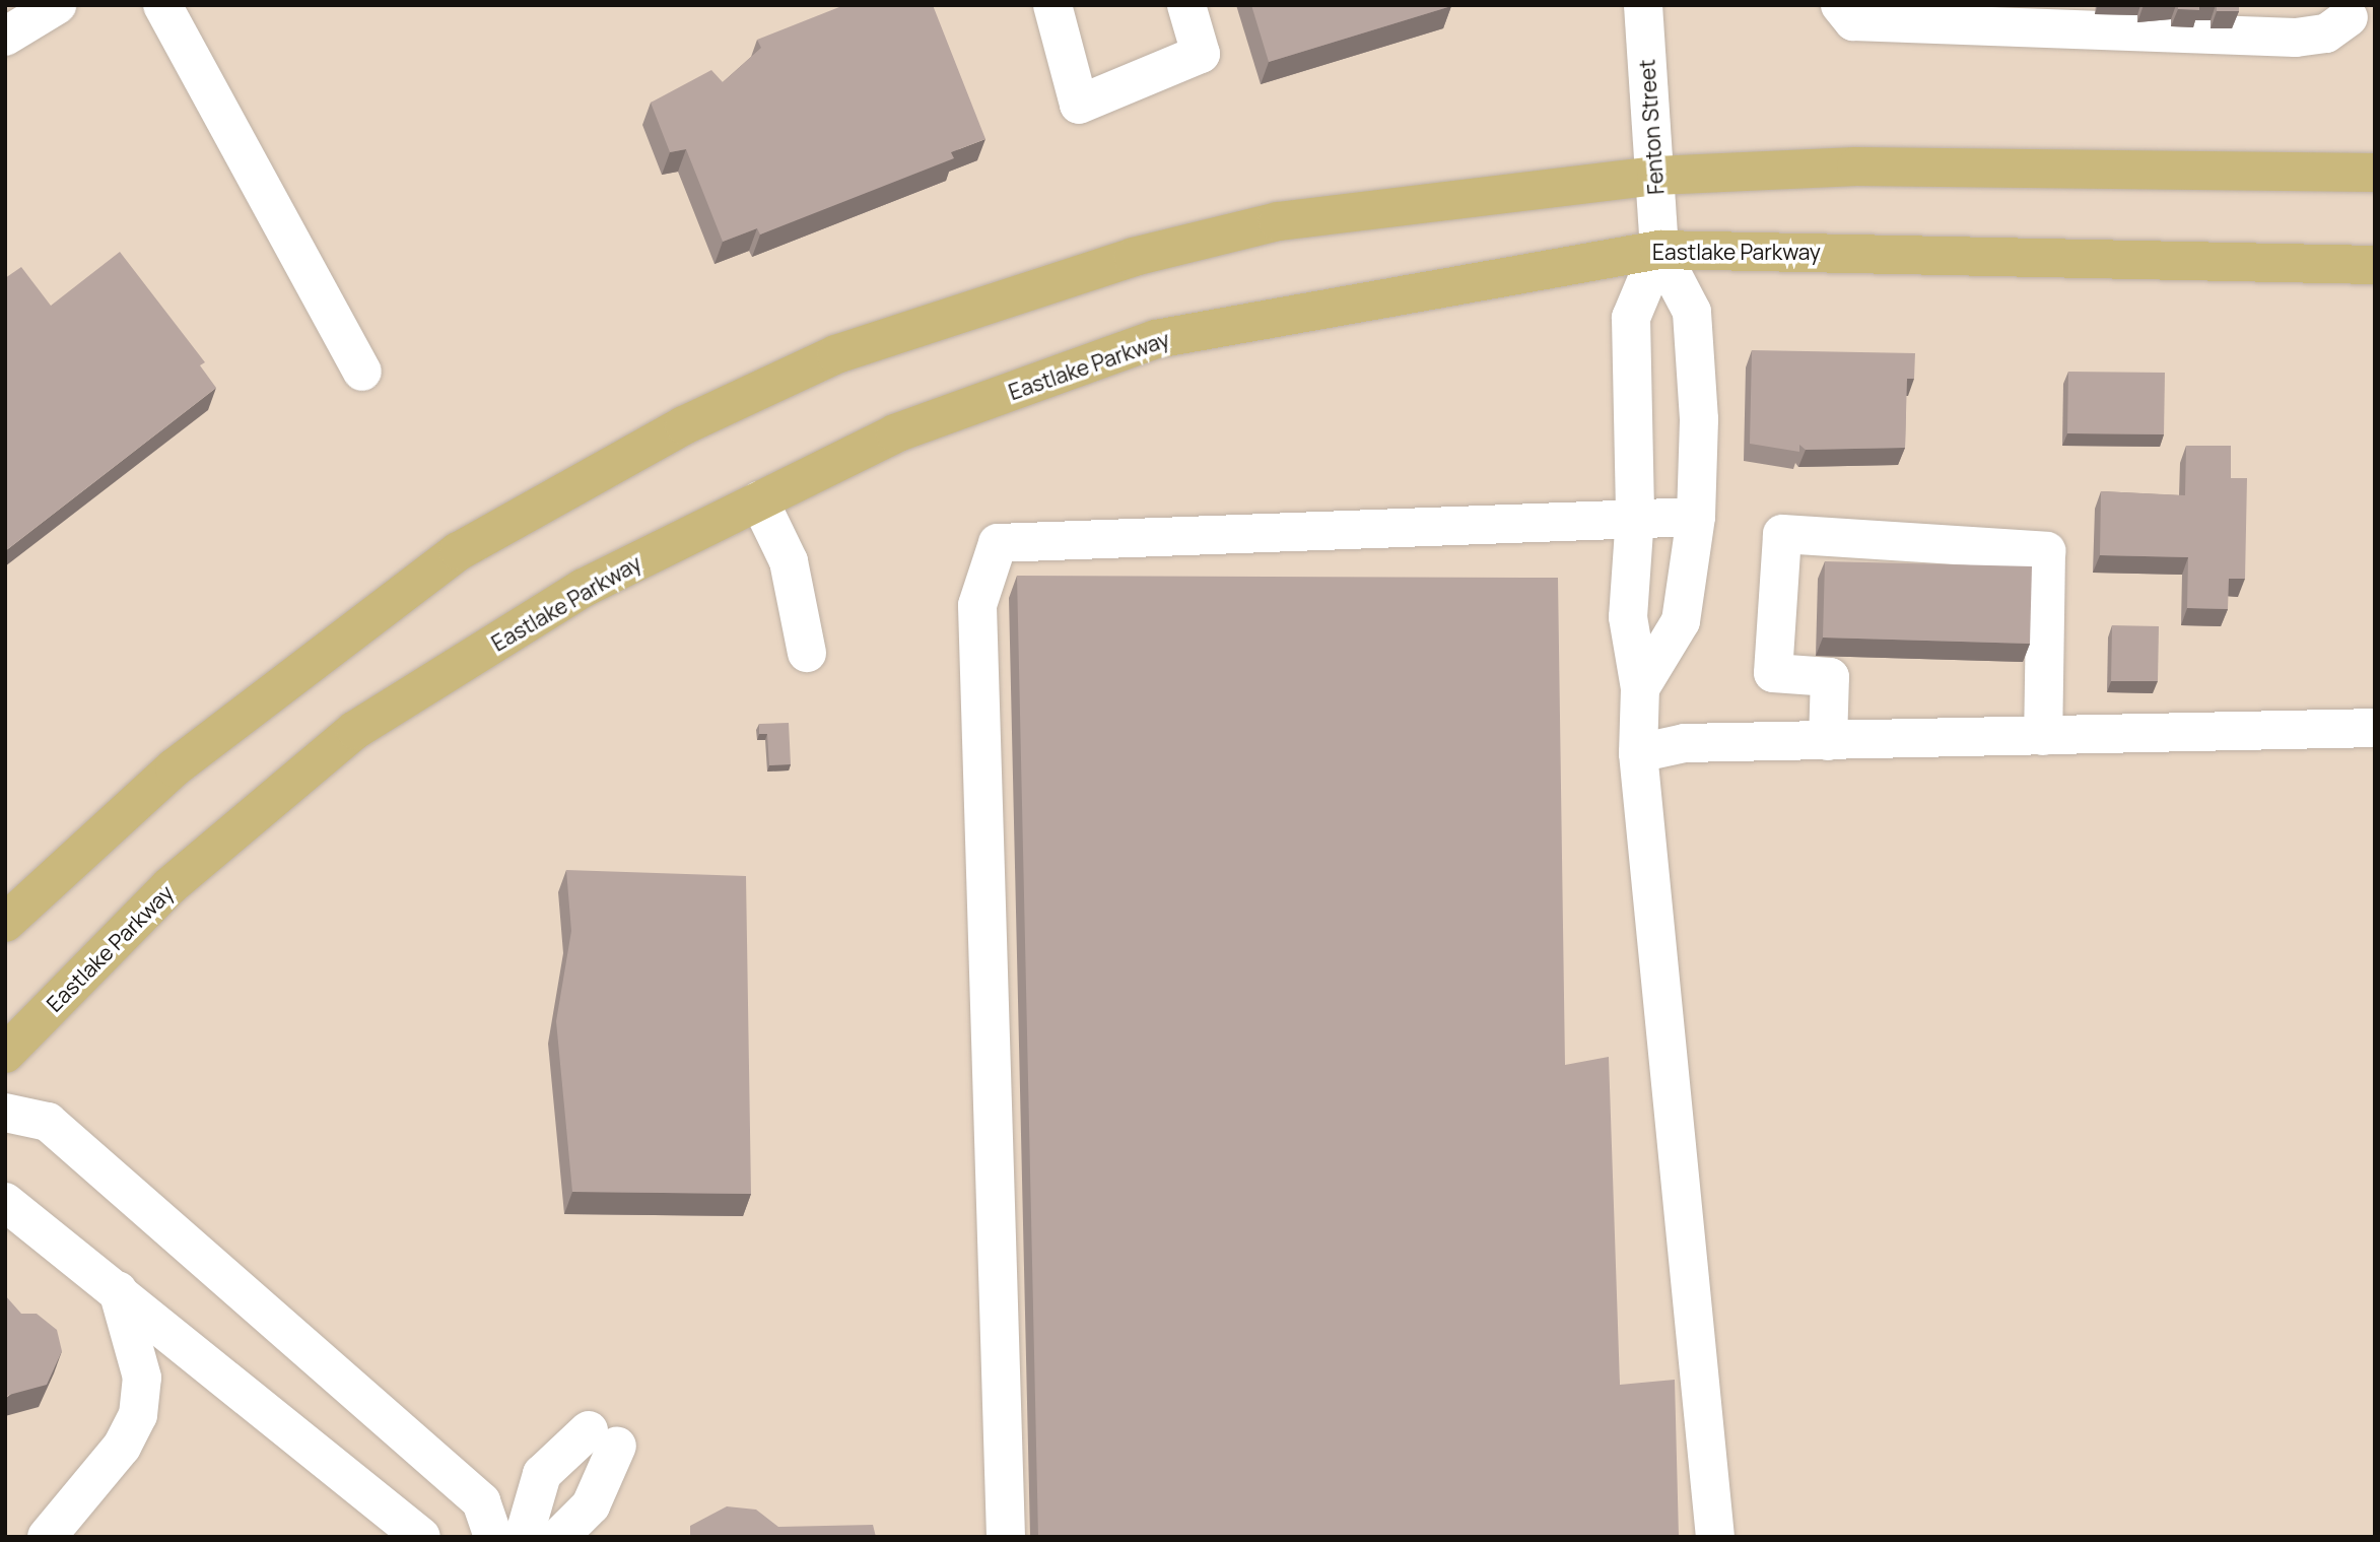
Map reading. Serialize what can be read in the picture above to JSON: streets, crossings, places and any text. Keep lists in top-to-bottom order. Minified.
{"streets":{"main road":["Eastlake Parkway"],"street":["Fenton Street"]},"crossings":[["Fenton Street","Eastlake Parkway"]]}
